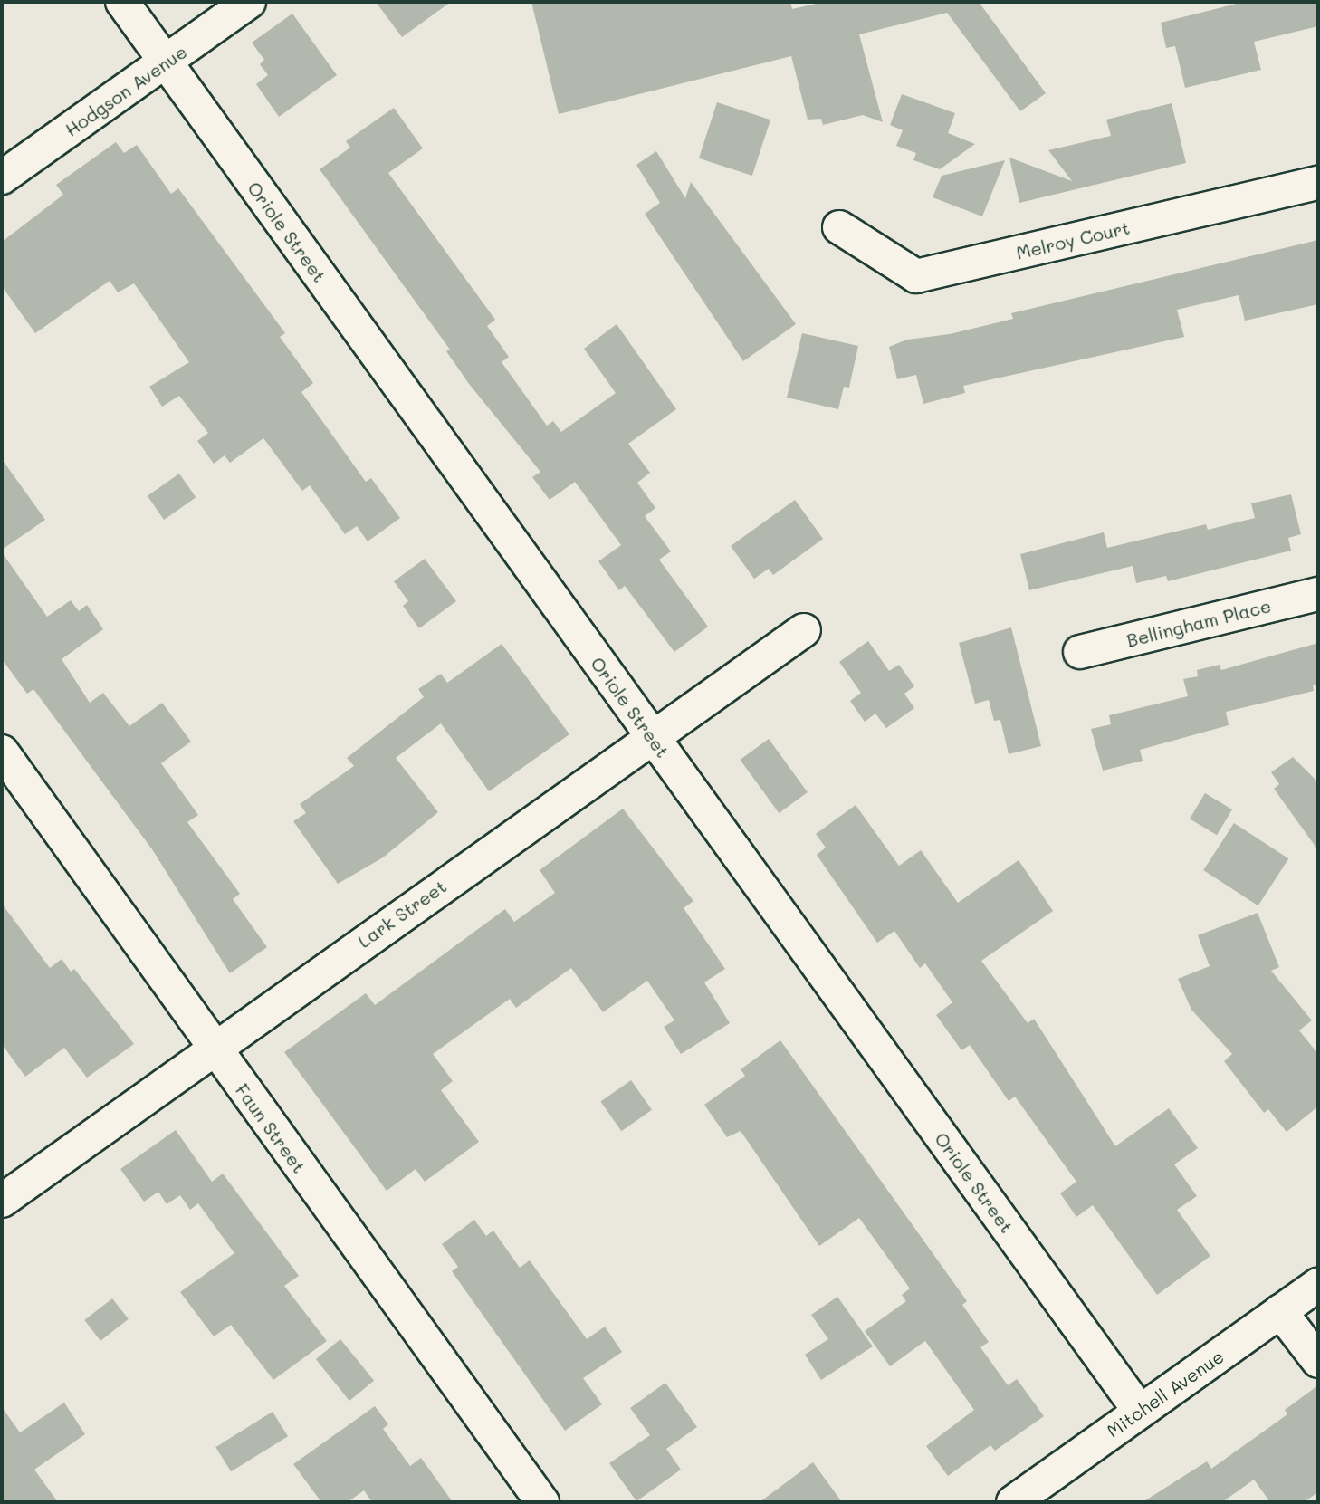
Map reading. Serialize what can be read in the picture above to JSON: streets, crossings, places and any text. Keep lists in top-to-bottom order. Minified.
{"streets":{"street":["Hodgson Avenue","Oriole Street","Melroy Court","Bellingham Place","Lark Street","Faun Street","Mitchell Avenue"]},"crossings":[["Hodgson Avenue","Oriole Street"],["Oriole Street","Lark Street"],["Oriole Street","Mitchell Avenue"],["Lark Street","Faun Street"]]}
